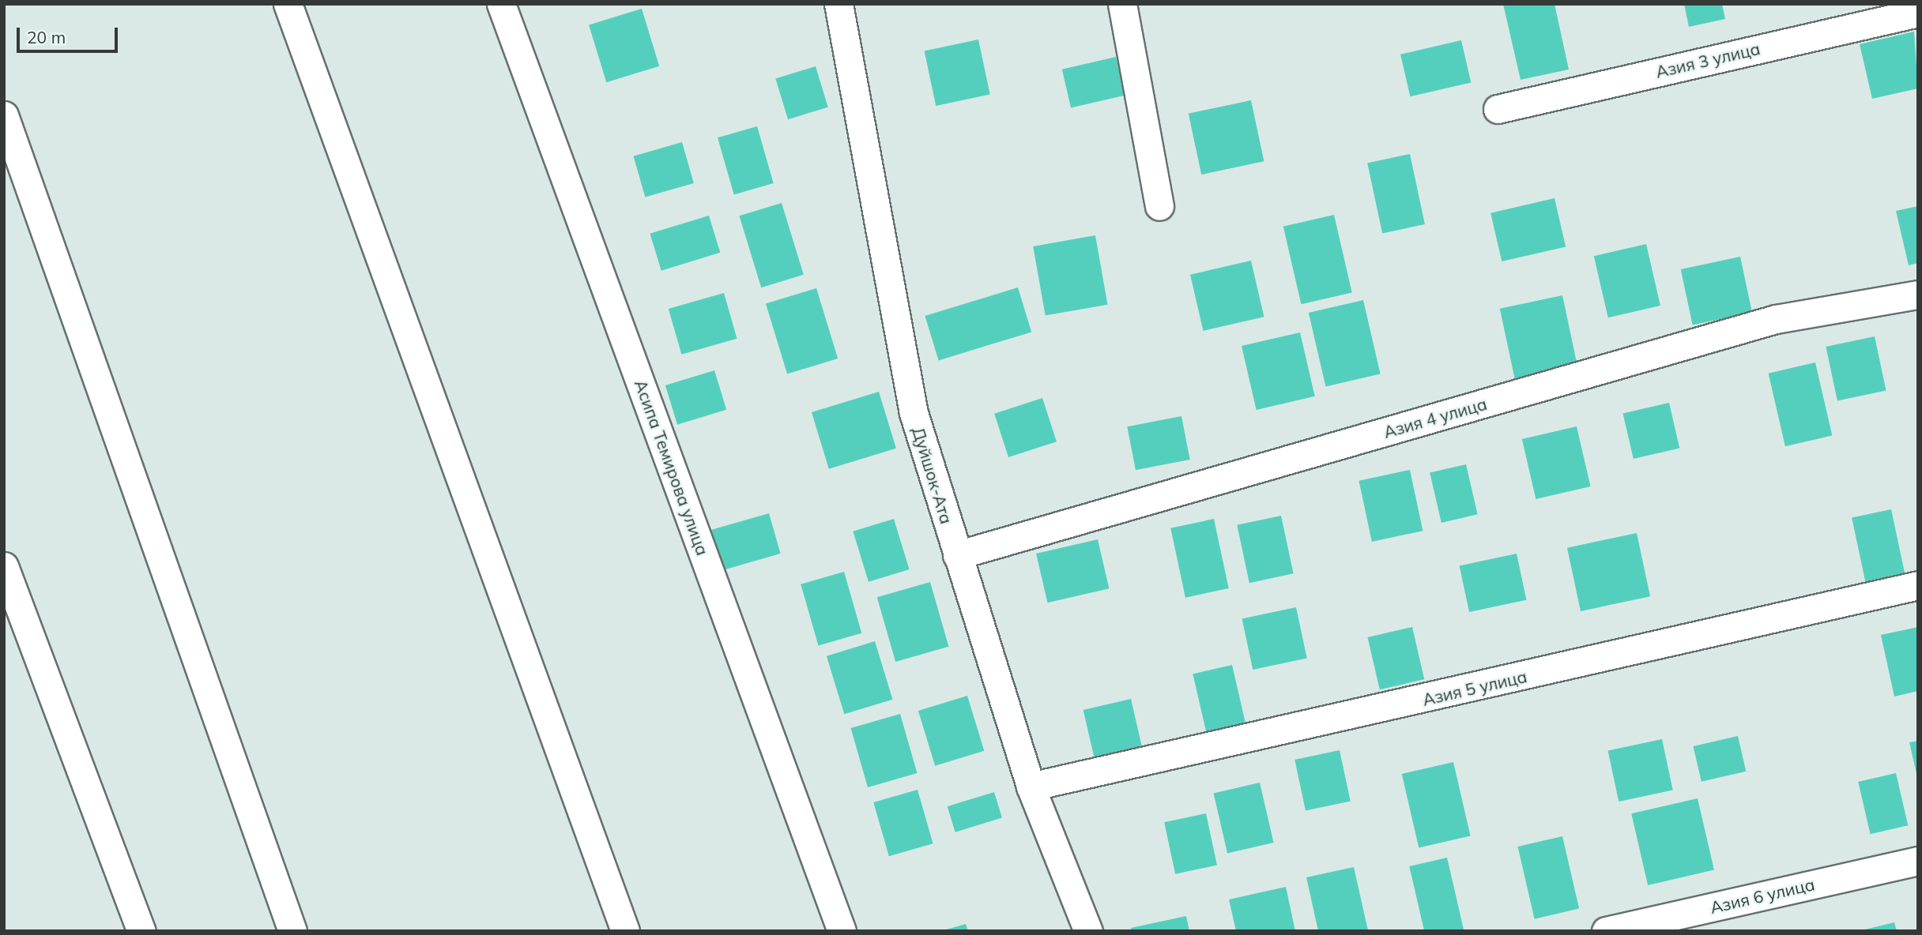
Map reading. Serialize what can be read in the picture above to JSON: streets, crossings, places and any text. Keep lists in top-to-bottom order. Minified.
{"streets":{"street":["Азия 3 улица","Азия 4 улица","Асипа Темирова улица","Дуйшок-Ата","Азия 5 улица","Азия 6 улица"]},"crossings":[["Азия 4 улица","Дуйшок-Ата"],["Дуйшок-Ата","Азия 5 улица"]],"scale_bar":"20 m"}
